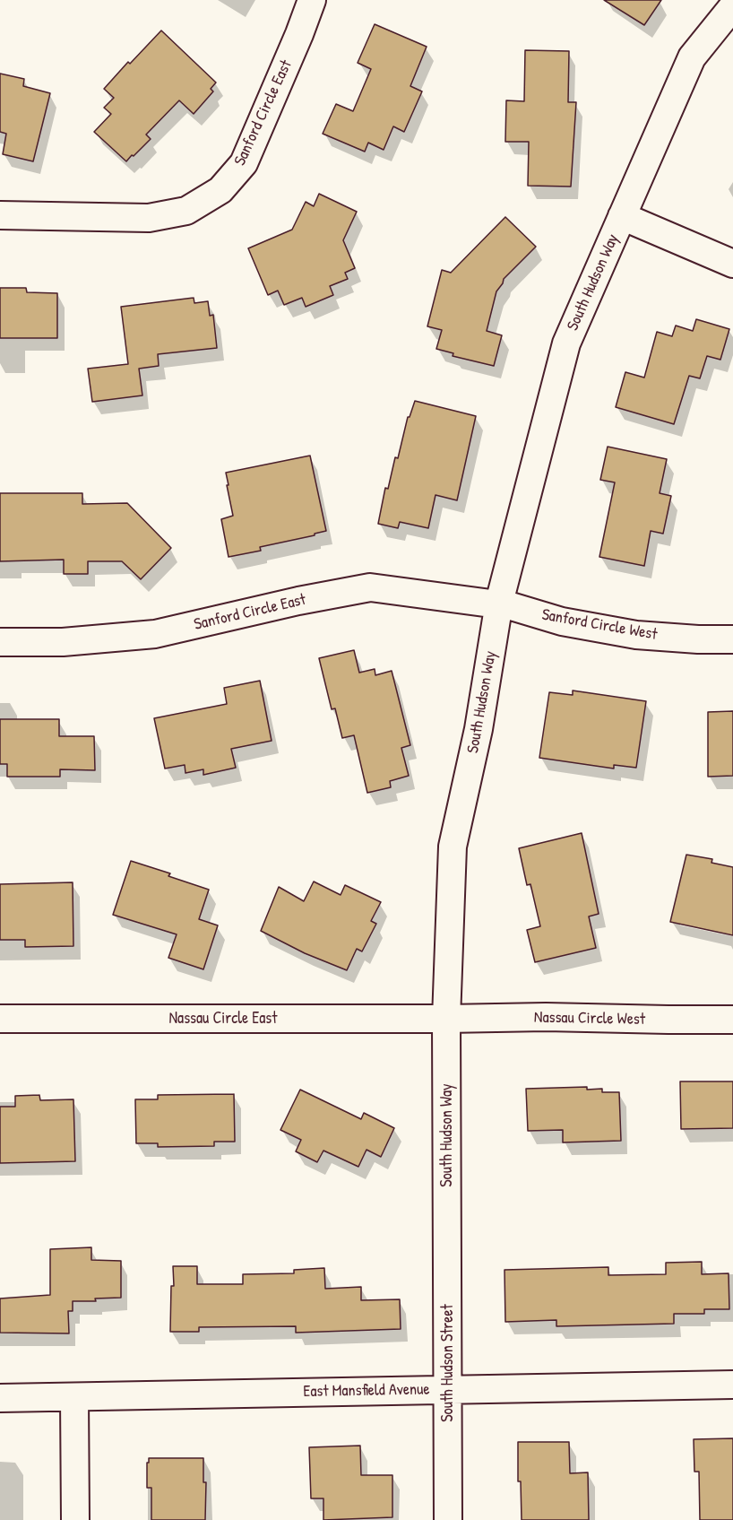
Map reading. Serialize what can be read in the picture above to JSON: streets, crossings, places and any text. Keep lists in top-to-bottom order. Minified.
{"streets":{"street":["Sanford Circle East","South Hudson Way","Sanford Circle West","Nassau Circle East","Nassau Circle West","South Hudson Street","East Mansfield Avenue"]},"crossings":[["Sanford Circle East","South Hudson Way"],["Sanford Circle East","Sanford Circle West"],["South Hudson Way","Sanford Circle West"],["South Hudson Way","Nassau Circle East"],["South Hudson Way","Nassau Circle West"],["South Hudson Way","South Hudson Street"],["Nassau Circle East","Nassau Circle West"],["South Hudson Street","East Mansfield Avenue"]]}
